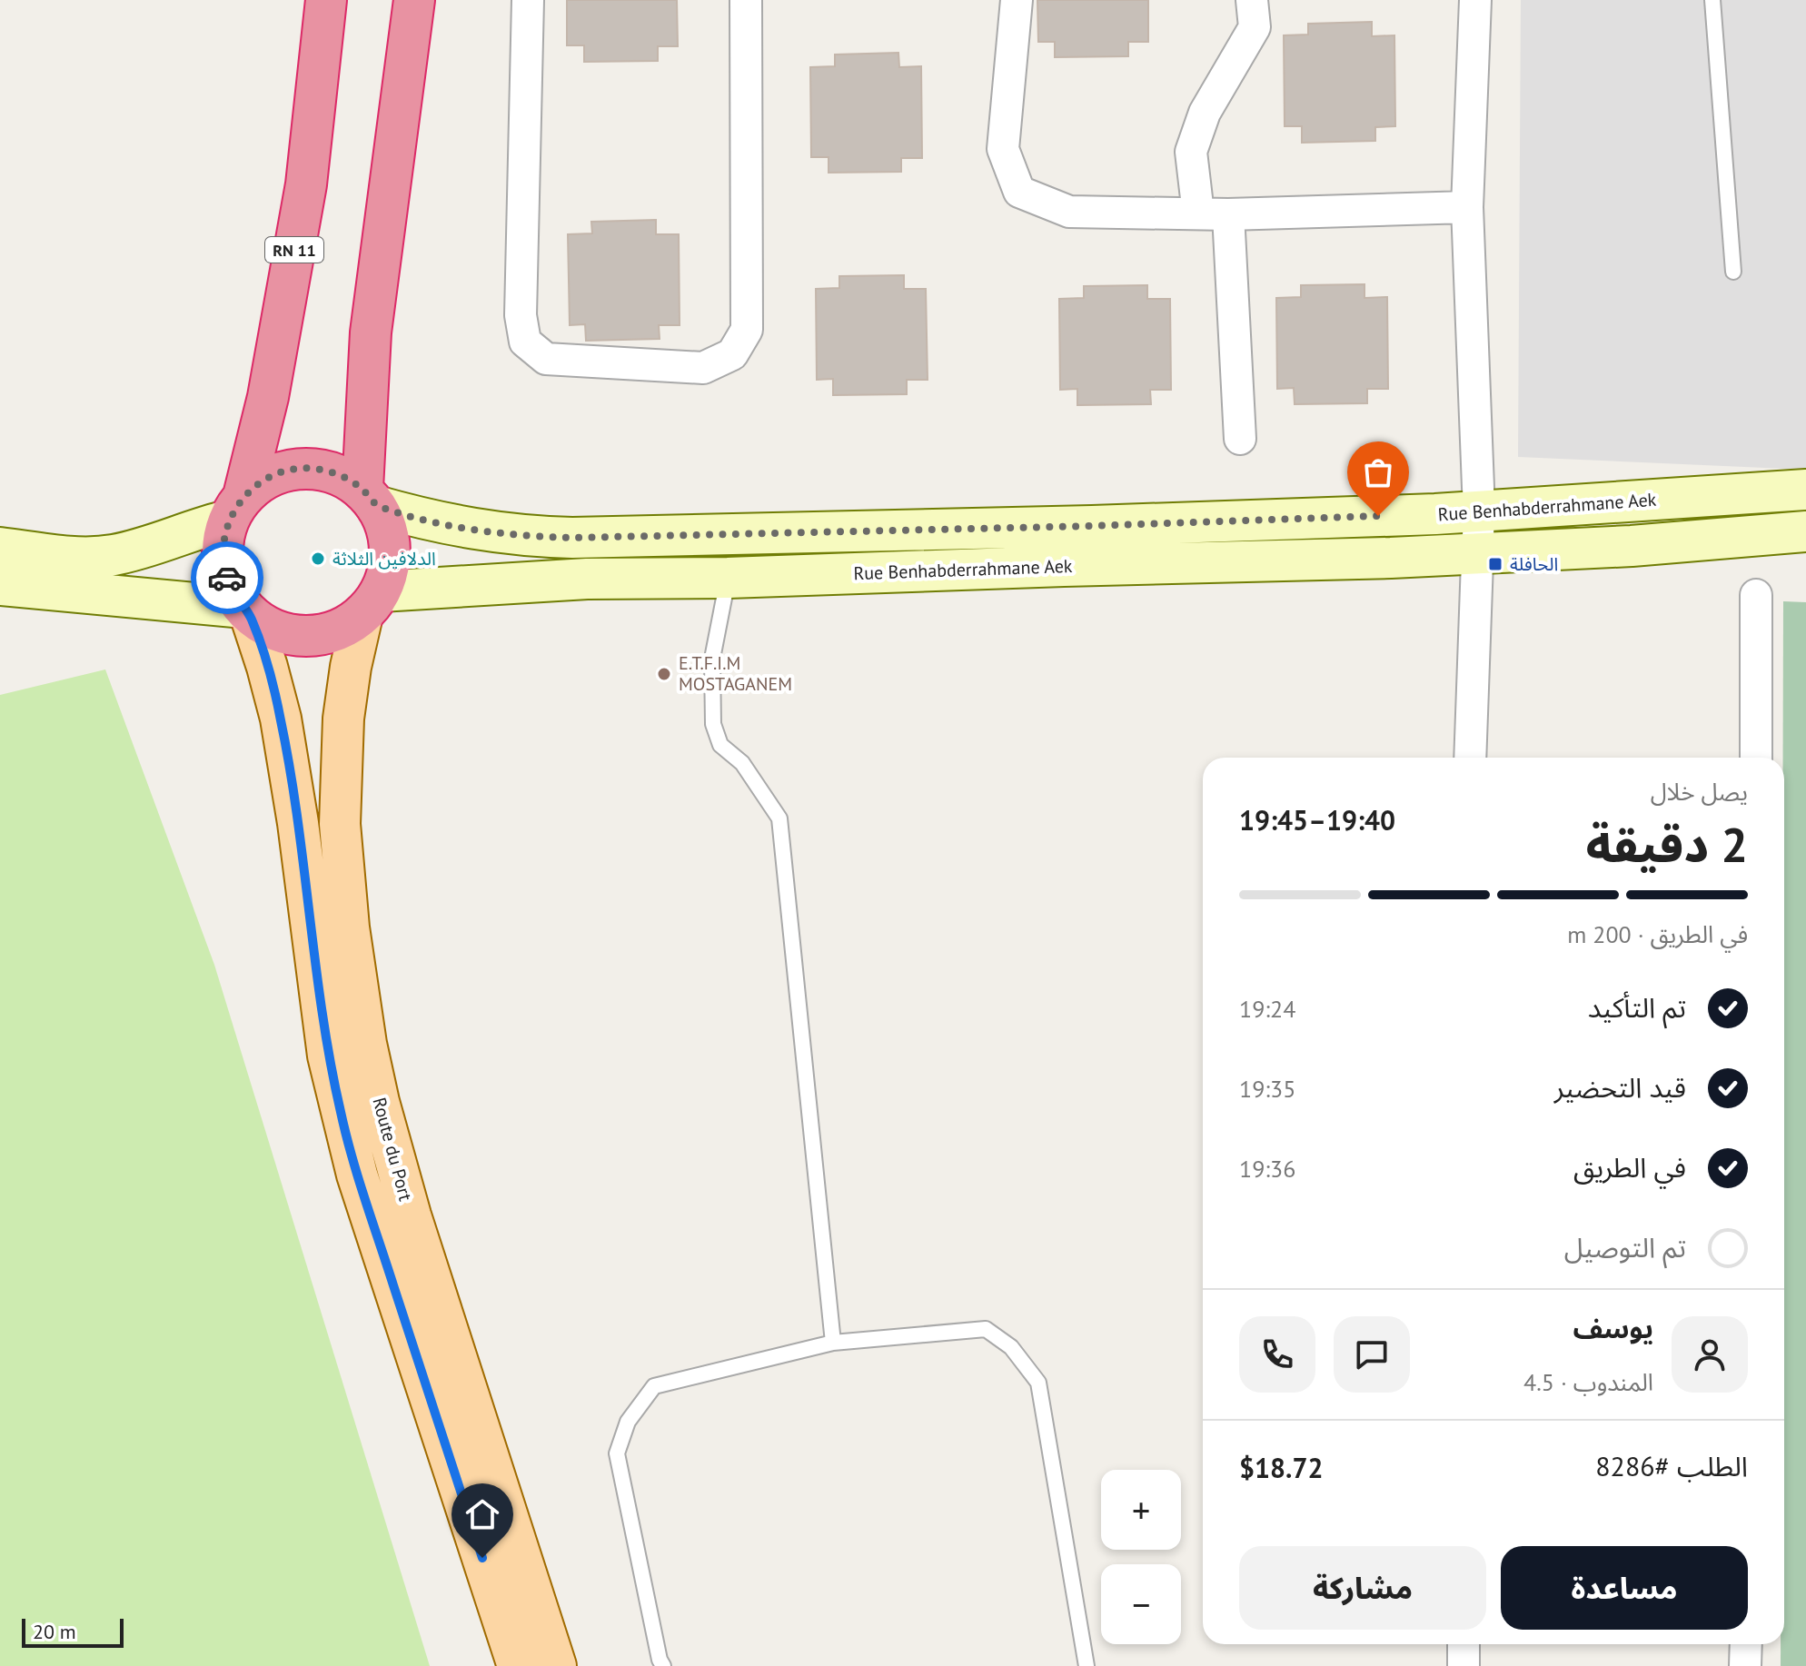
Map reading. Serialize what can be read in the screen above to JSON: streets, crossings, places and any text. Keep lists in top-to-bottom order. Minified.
{"streets":{"highway":["RN 11"],"main road":["Rue Benhabderrahmane Aek","Route du Port"]},"crossings":[["RN 11","Rue Benhabderrahmane Aek"],["RN 11","Route du Port"],["Rue Benhabderrahmane Aek","Route du Port"]],"places":{"other":["الدلافين الثلاثة","E.T.F.I.M MOSTAGANEM"],"transit":["الحافلة"]},"scale_bar":"20 m","page":{"heading":["2 دقيقة","يصل خلال","19:40–19:45"],"panel":["يوسف","المندوب · 4.5","الطلب #8286","$18.72"],"bar":"في الطريق · 200 m","list":[["تم التأكيد","19:24"],["قيد التحضير","19:35"],["في الطريق","19:36"],"تم التوصيل"],"map_buttons":["+","−"],"buttons":["مساعدة","مشاركة"],"scale":"20 m"}}
